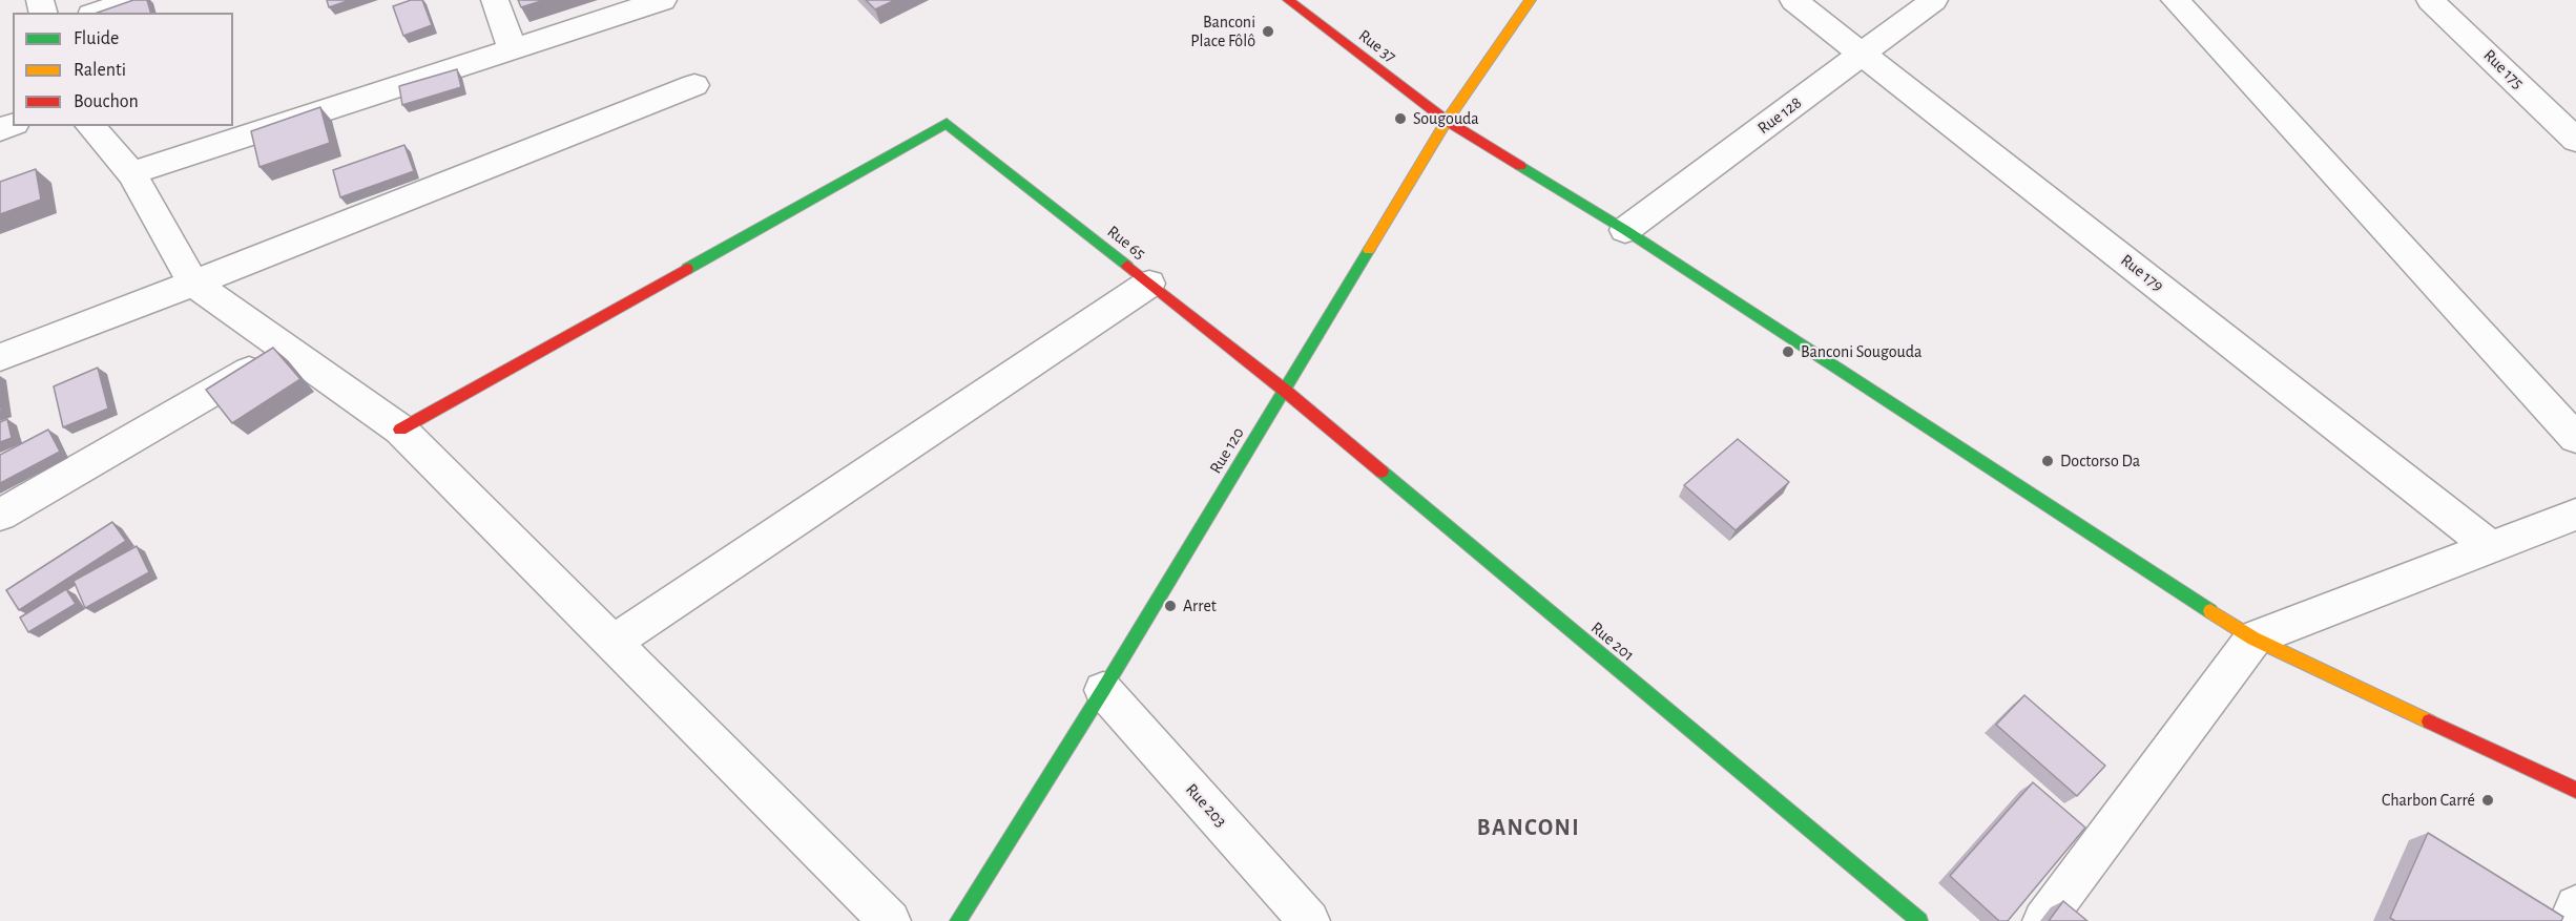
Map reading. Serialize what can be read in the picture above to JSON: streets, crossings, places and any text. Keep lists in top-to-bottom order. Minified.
{"streets":{"main road":["Rue 37","Rue 65","Rue 120","Rue 201"],"street":["Rue 175","Rue 128","Rue 179","Rue 203"]},"crossings":[["Rue 37","Rue 128"],["Rue 37","Rue 120"],["Rue 128","Rue 179"],["Rue 65","Rue 120"],["Rue 65","Rue 201"],["Rue 120","Rue 201"],["Rue 120","Rue 203"]],"districts":["BANCONI"],"places":["Banconi Place Fôlô","Sougouda","Banconi Sougouda","Doctorso Da","Arret","Charbon Carré"],"legend":["Fluide","Ralenti","Bouchon"]}
